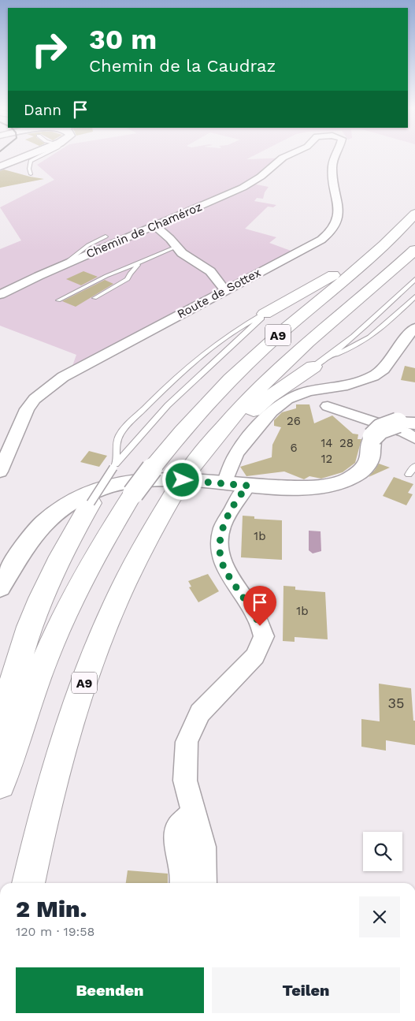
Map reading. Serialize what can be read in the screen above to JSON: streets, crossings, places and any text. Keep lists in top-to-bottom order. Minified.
{"streets":{"highway":["A9"],"street":["Chemin de Chaméroz","Route de Sottex"]},"crossings":[["Chemin de Chaméroz","Route de Sottex"]],"house_numbers":["26","14","28","6","12","1b","1b","35"],"page":{"turn":["30 m","Chemin de la Caudraz"],"then":"Dann","heading":["2 Min.","120 m · 19:58"],"buttons":["Beenden","Teilen"]}}
